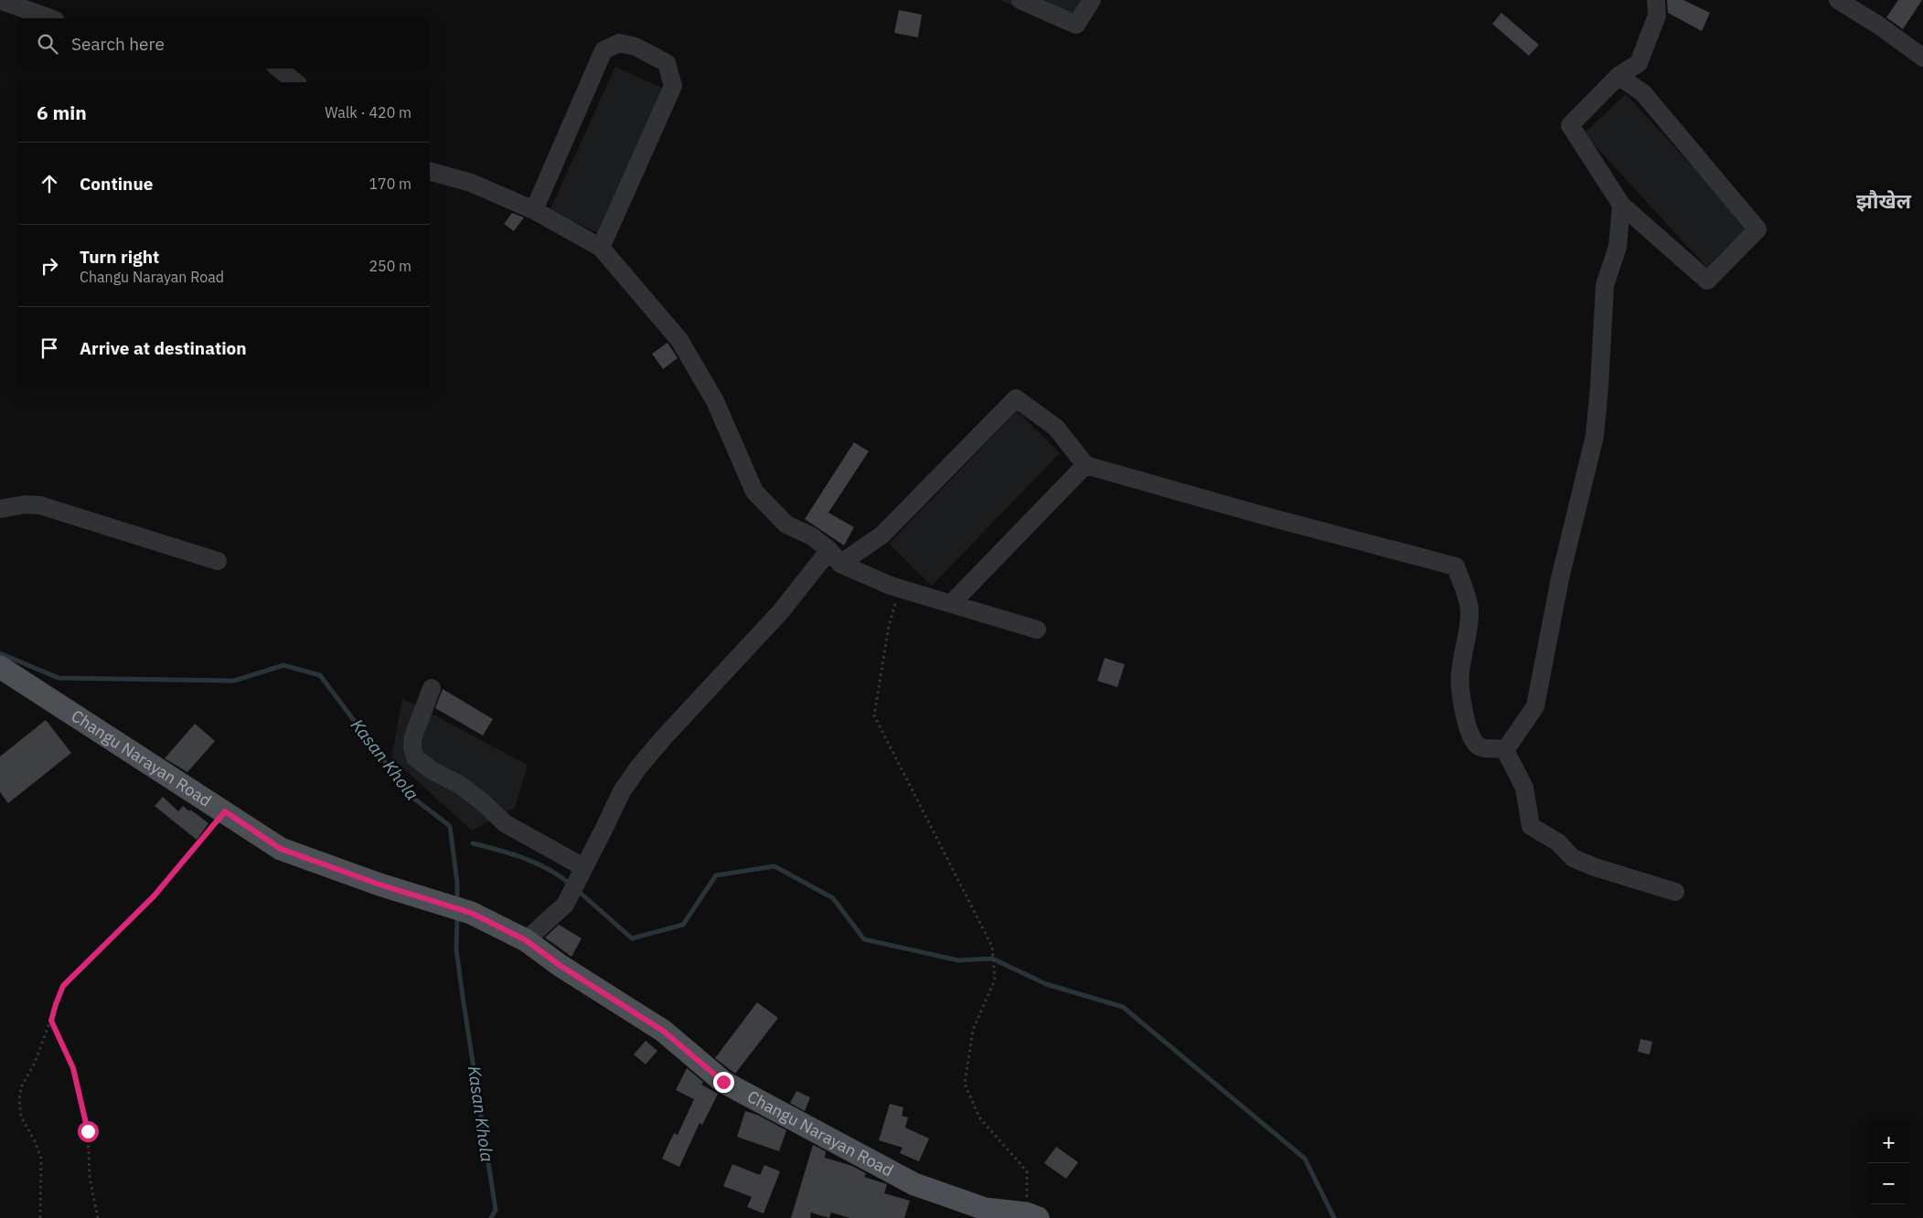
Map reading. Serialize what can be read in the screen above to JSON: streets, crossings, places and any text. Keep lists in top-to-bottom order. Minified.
{"streets":{"main road":["Changu Narayan Road"]},"districts":["झौखेल"],"water":["Kasan Khola"],"page":{"search":"Search here","heading":["6 min","Walk · 420 m"],"list":[["Continue","170 m"],["Turn right","Changu Narayan Road","250 m"],"Arrive at destination"],"map_buttons":["+","−"]}}
